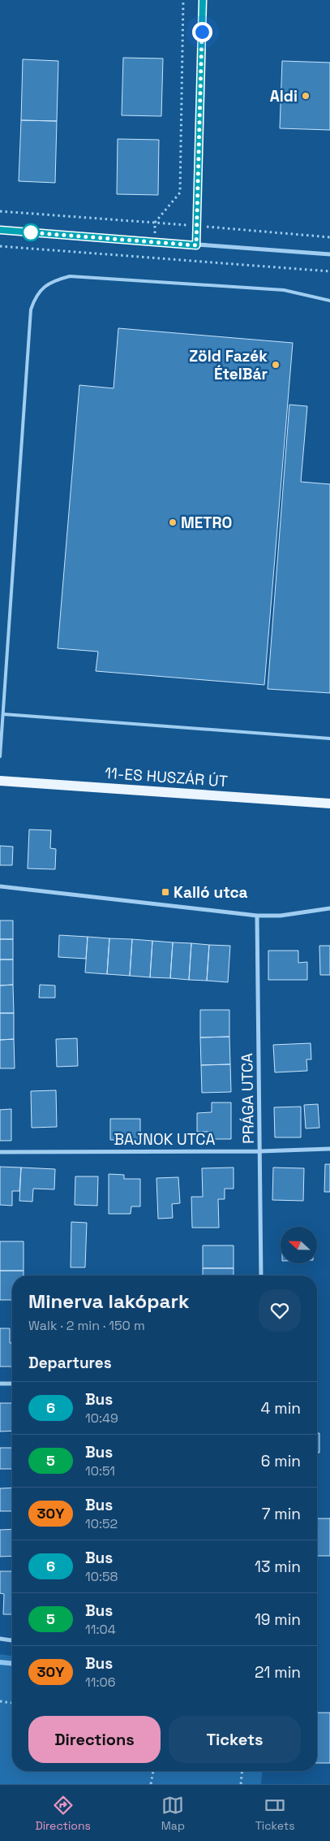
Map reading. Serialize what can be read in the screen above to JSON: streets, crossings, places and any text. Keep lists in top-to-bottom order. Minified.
{"streets":{"main road":["11-ES HUSZÁR ÚT"],"street":["PRÁGA UTCA","BAJNOK UTCA"]},"crossings":[["PRÁGA UTCA","BAJNOK UTCA"]],"places":{"other":["Aldi","Zöld Fazék ÉtelBár","METRO"],"transit":["Kalló utca"]},"lines":["bus line 6"],"north":"left","page":{"heading":[["Minerva lakópark","Walk · 2 min · 150 m"],"Departures"],"list":[{"mark":"6","name":"Bus","note":"10:49","value":"4 min"},{"mark":"5","name":"Bus","note":"10:51","value":"6 min"},{"mark":"30Y","name":"Bus","note":"10:52","value":"7 min"},{"mark":"6","name":"Bus","note":"10:58","value":"13 min"},{"mark":"5","name":"Bus","note":"11:04","value":"19 min"},{"mark":"30Y","name":"Bus","note":"11:06","value":"21 min"}],"buttons":["Directions","Tickets"],"tabs":["Directions","Map","Tickets"]}}
